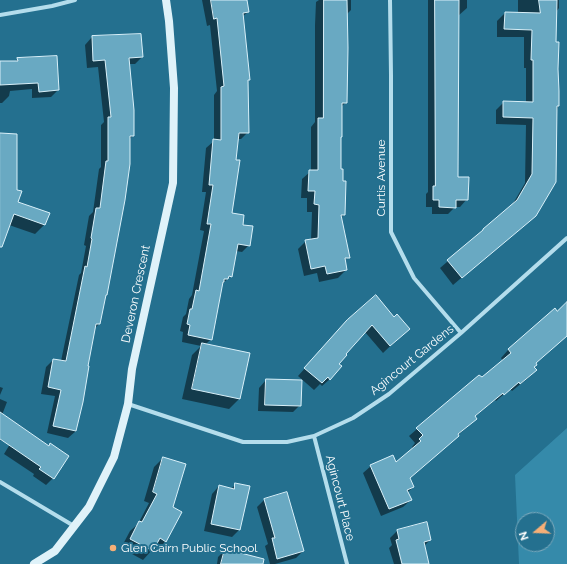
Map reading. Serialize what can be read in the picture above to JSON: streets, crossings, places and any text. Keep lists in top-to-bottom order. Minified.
{"streets":{"street":["Curtis Avenue","Deveron Crescent","Agincourt Gardens","Agincourt Place"]},"crossings":[["Curtis Avenue","Agincourt Gardens"],["Deveron Crescent","Agincourt Gardens"],["Agincourt Gardens","Agincourt Place"]],"places":["Glen Cairn Public School"],"north":"left"}
